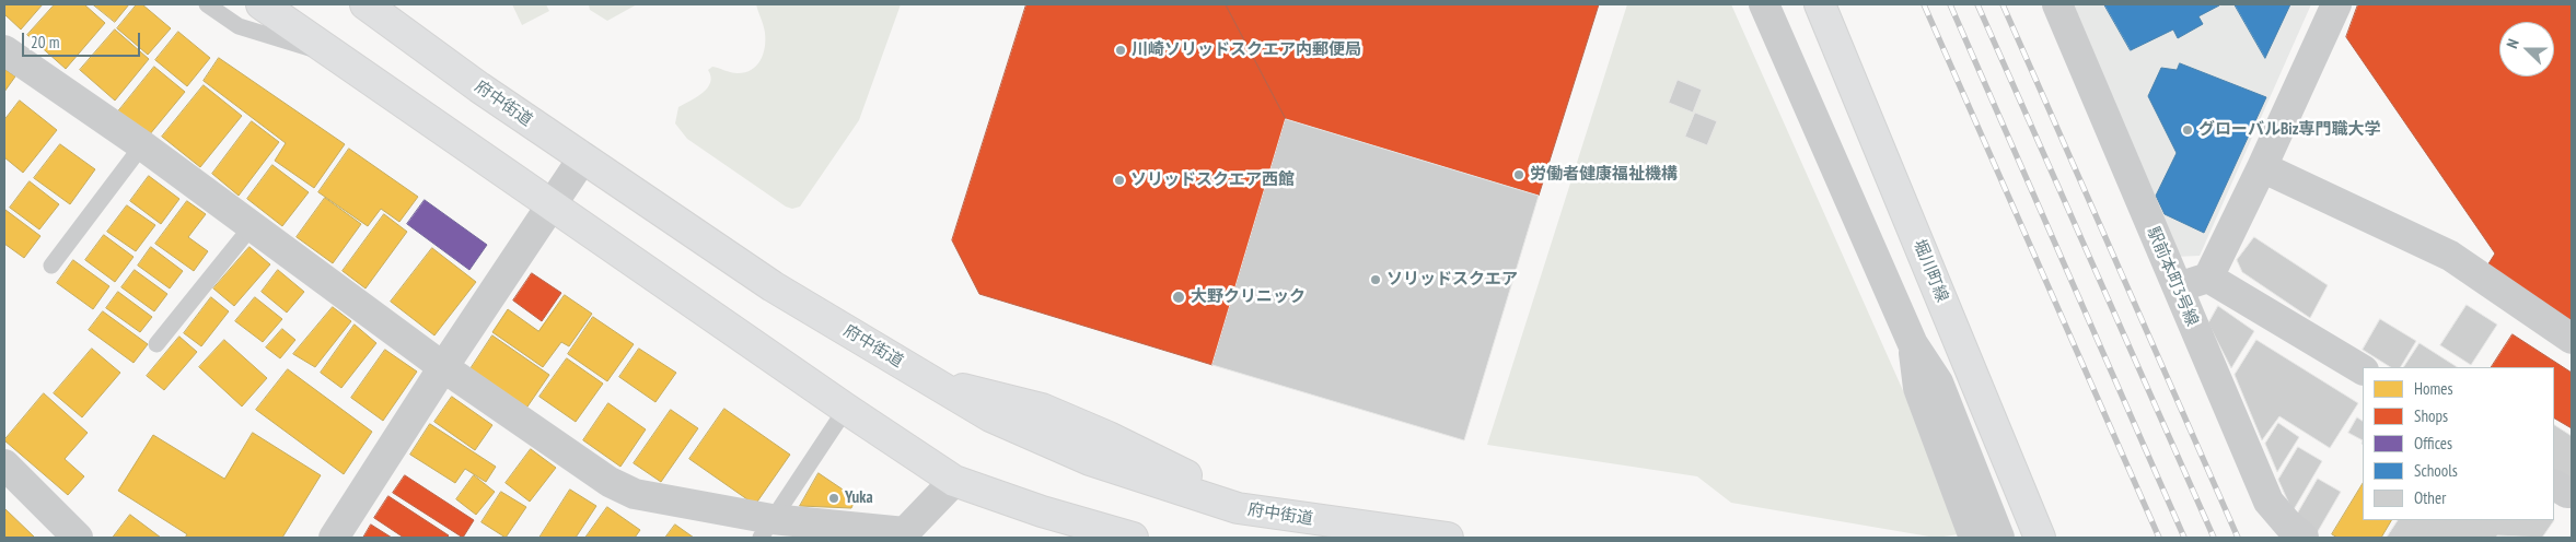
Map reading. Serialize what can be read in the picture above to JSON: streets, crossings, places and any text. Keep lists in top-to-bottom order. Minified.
{"streets":{"main road":["府中街道","堀川町線"],"street":["駅前本町3号線"]},"places":["川崎ソリッドスクエア内郵便局","グローバルBiz専門職大学","労働者健康福祉機構","ソリッドスクエア西館","ソリッドスクエア","大野クリニック","Yuka"],"legend":["Homes","Shops","Offices","Schools","Other"],"scale_bar":"20 m","north":"left"}
